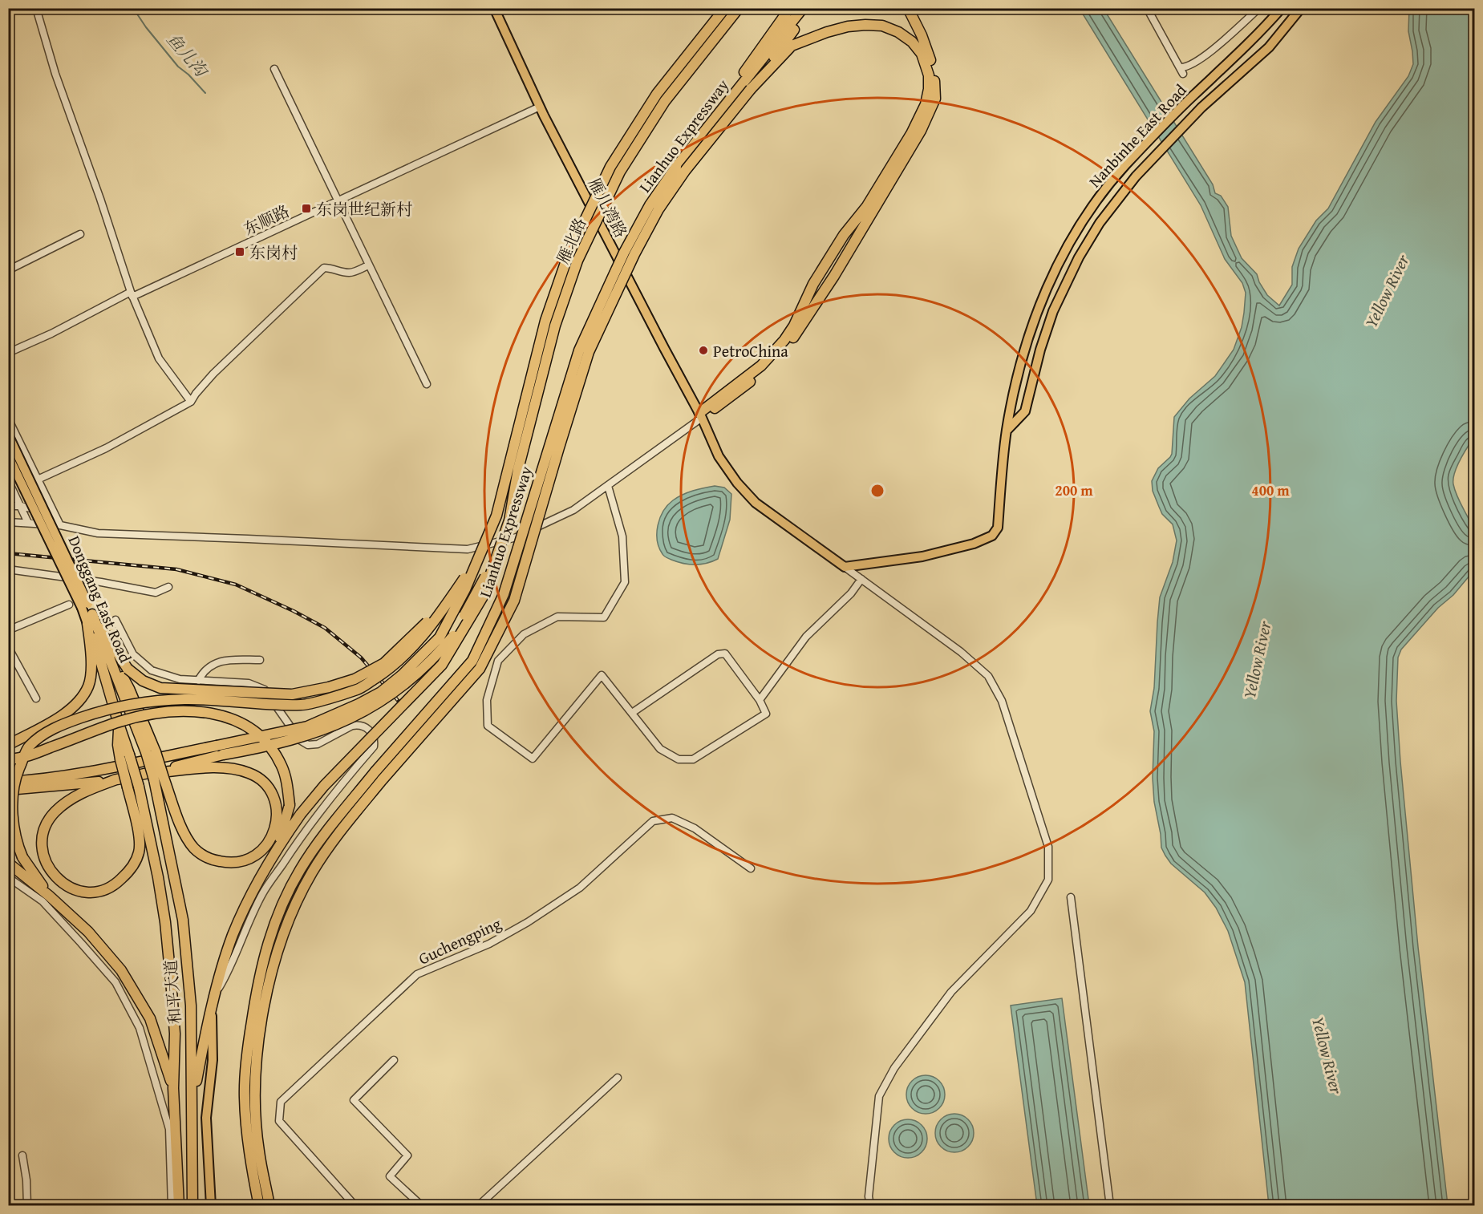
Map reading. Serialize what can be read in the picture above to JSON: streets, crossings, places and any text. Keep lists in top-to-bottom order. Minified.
{"streets":{"highway":["Lianhuo Expressway","雁北路","Donggang East Road","和平大道"],"main road":["Nanbinhe East Road","雁儿湾路"],"street":["东顺路","Guchengping"]},"crossings":[["Nanbinhe East Road","雁儿湾路"],["雁儿湾路","东顺路"],["Donggang East Road","和平大道"]],"water":["鱼儿沟","Yellow River"],"places":{"transit":["东岗世纪新村","东岗村"],"other":["PetroChina"]},"rings":["200 m","400 m"]}
